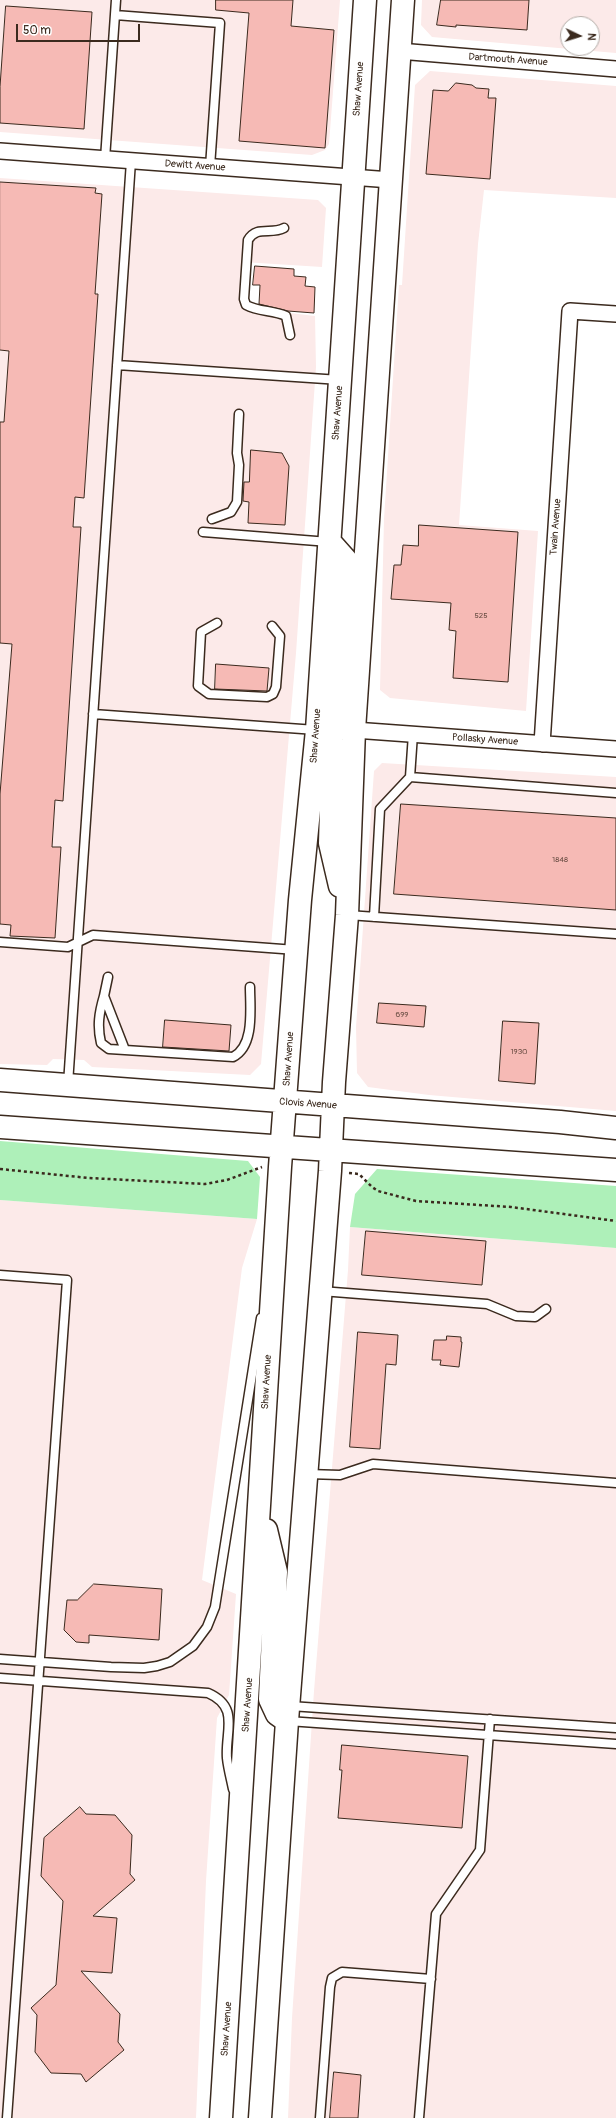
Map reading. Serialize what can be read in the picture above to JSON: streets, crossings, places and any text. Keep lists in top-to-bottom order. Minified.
{"streets":{"main road":["Shaw Avenue","Clovis Avenue"],"street":["Dartmouth Avenue","Dewitt Avenue","Twain Avenue","Pollasky Avenue"]},"crossings":[["Shaw Avenue","Dewitt Avenue"],["Shaw Avenue","Clovis Avenue"],["Twain Avenue","Pollasky Avenue"]],"house_numbers":["525","1848","699","1930"],"scale_bar":"50 m","north":"right"}
